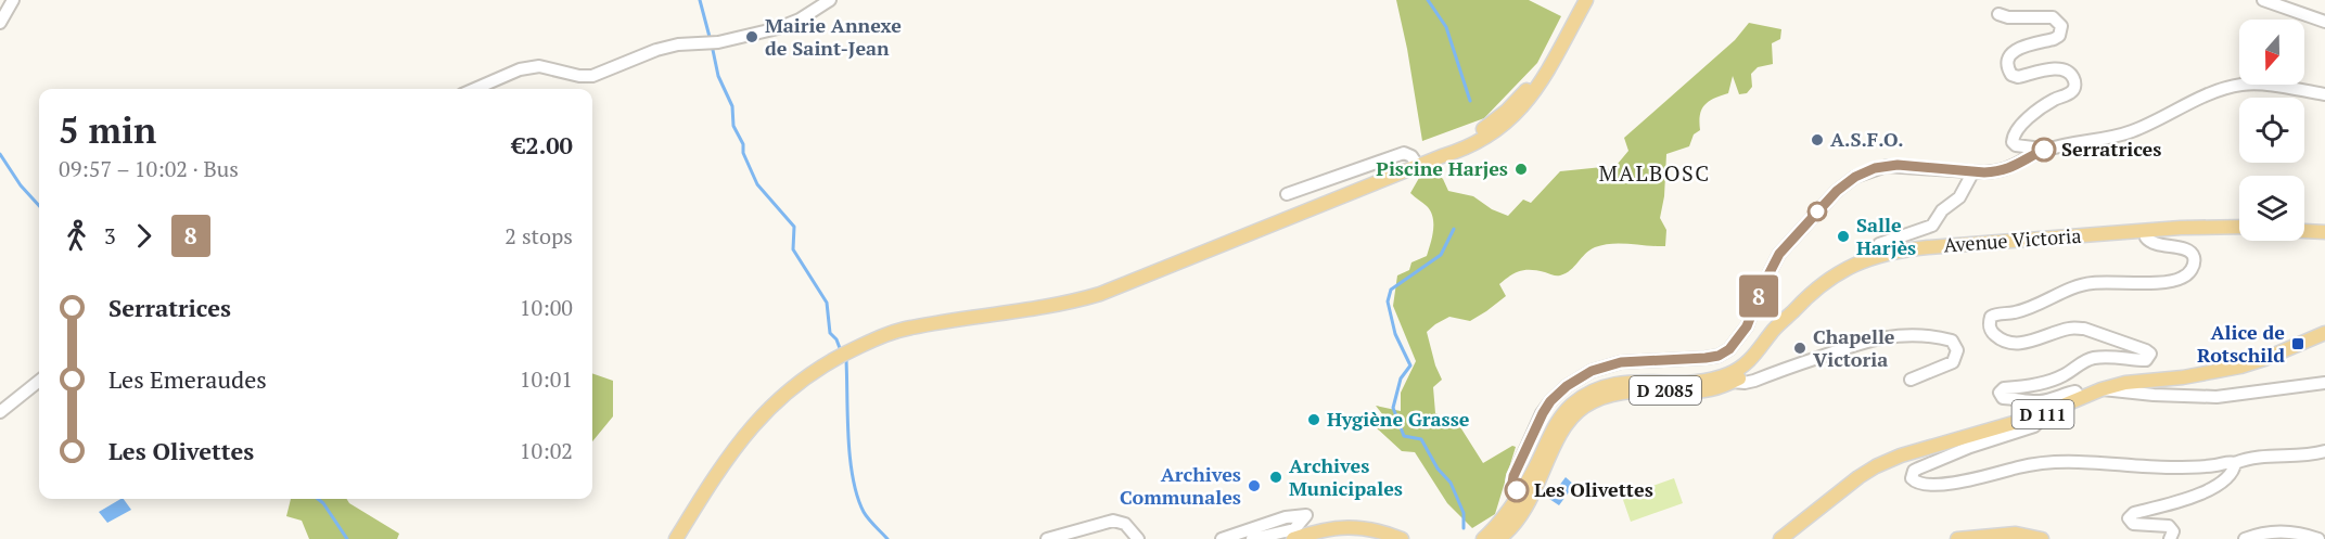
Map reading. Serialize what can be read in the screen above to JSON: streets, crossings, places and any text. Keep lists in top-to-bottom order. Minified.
{"streets":{"main road":["Avenue Victoria","D 2085","D 111"]},"crossings":[["Avenue Victoria","D 2085"]],"districts":["MALBOSC"],"places":{"other":["Mairie Annexe de Saint-Jean","A.S.F.O.","Serratrices","Piscine Harjes","Salle Harjès","Chapelle Victoria","Hygiène Grasse","Archives Municipales","Archives Communales","Les Olivettes"],"transit":["Alice de Rotschild"]},"lines":["bus line 8"],"north":"bottom","page":{"on_map":"8","heading":["5 min","09:57 – 10:02 · Bus","€2.00"],"legs":["3","8","2 stops"],"list":[{"name":"Serratrices","value":"10:00"},{"name":"Les Emeraudes","value":"10:01"},{"name":"Les Olivettes","value":"10:02"}]}}
